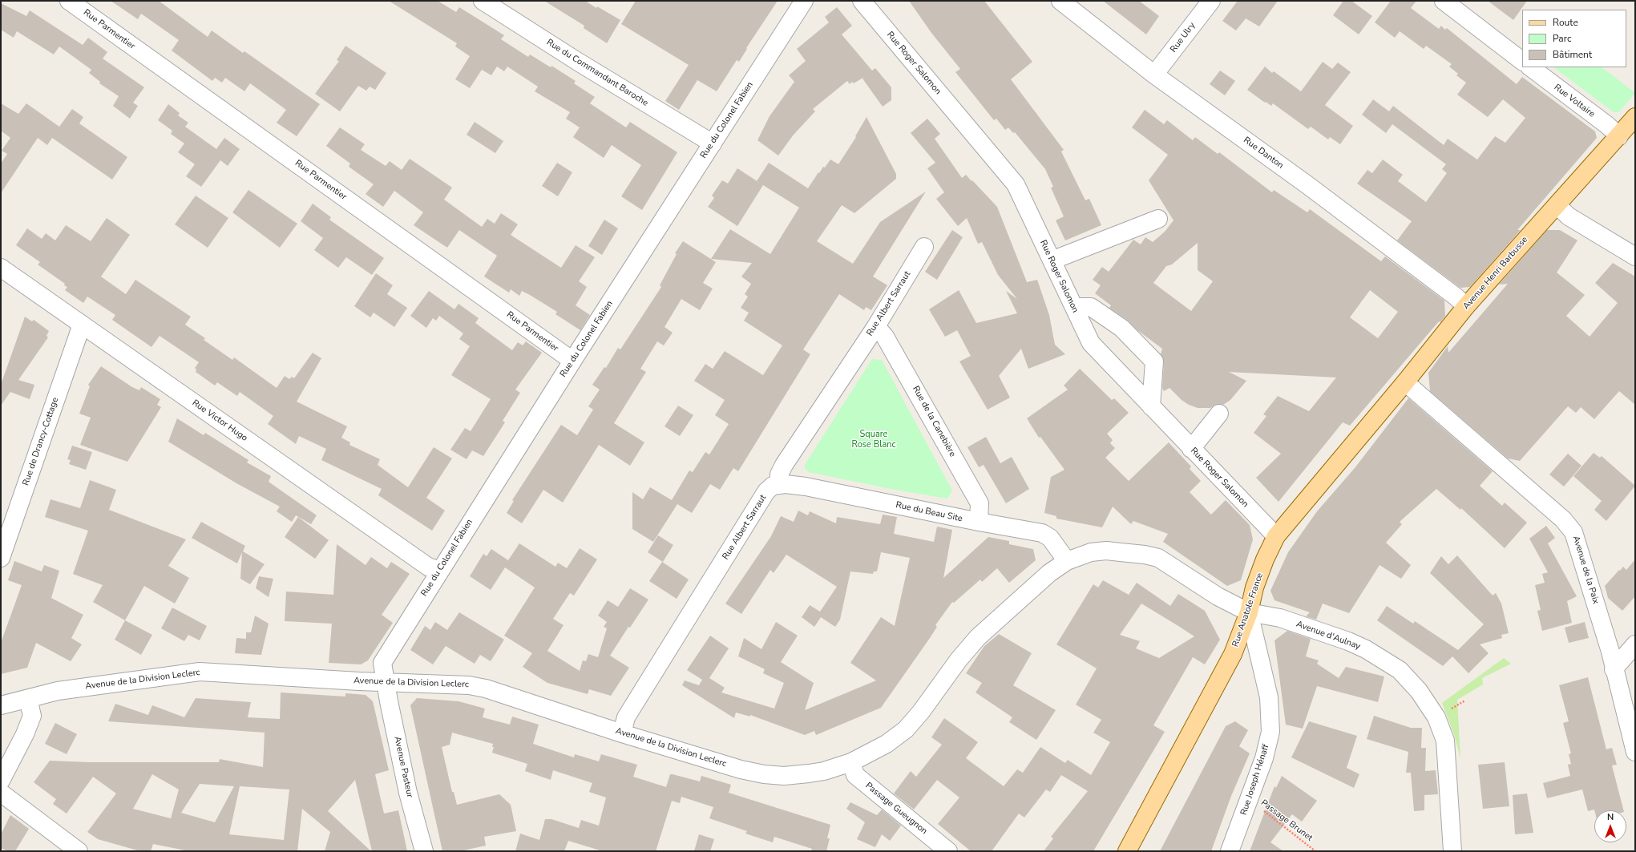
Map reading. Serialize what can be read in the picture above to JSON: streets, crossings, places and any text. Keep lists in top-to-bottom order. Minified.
{"streets":{"main road":["Avenue Henri Barbusse","Rue Anatole France"],"street":["Rue Parmentier","Rue Ulry","Rue Roger Salomon","Rue du Commandant Baroche","Rue Voltaire","Rue du Colonel Fabien","Rue Danton","Rue Albert Sarraut","Rue Victor Hugo","Rue de la Canebière","Rue de Drancy-Cottage","Rue du Beau Site","Avenue de la Paix","Avenue d'Aulnay","Avenue de la Division Leclerc","Avenue Pasteur","Rue Joseph Hénaff","Passage Gueugnon"],"path":["Passage Brunet"]},"crossings":[["Rue Parmentier","Rue du Colonel Fabien"],["Rue Ulry","Rue Danton"],["Rue Roger Salomon","Rue Anatole France"],["Rue du Commandant Baroche","Rue du Colonel Fabien"],["Rue Voltaire","Avenue Henri Barbusse"],["Rue du Colonel Fabien","Rue Victor Hugo"],["Rue du Colonel Fabien","Avenue de la Division Leclerc"],["Rue du Colonel Fabien","Avenue Pasteur"],["Rue Danton","Avenue Henri Barbusse"],["Avenue Henri Barbusse","Avenue de la Paix"],["Avenue Henri Barbusse","Rue Anatole France"],["Rue Albert Sarraut","Rue de la Canebière"],["Rue Albert Sarraut","Rue du Beau Site"],["Rue Albert Sarraut","Avenue de la Division Leclerc"],["Rue Victor Hugo","Rue de Drancy-Cottage"],["Rue de la Canebière","Rue du Beau Site"],["Rue du Beau Site","Avenue de la Division Leclerc"],["Rue Anatole France","Avenue d'Aulnay"],["Rue Anatole France","Avenue de la Division Leclerc"],["Rue Anatole France","Rue Joseph Hénaff"],["Avenue d'Aulnay","Avenue de la Division Leclerc"],["Avenue d'Aulnay","Rue Joseph Hénaff"],["Avenue de la Division Leclerc","Avenue Pasteur"],["Avenue de la Division Leclerc","Rue Joseph Hénaff"],["Avenue de la Division Leclerc","Passage Gueugnon"],["Rue Joseph Hénaff","Passage Brunet"]],"parks":["Square Rose Blanc"],"legend":["Route","Parc","Bâtiment"],"north":"top"}
